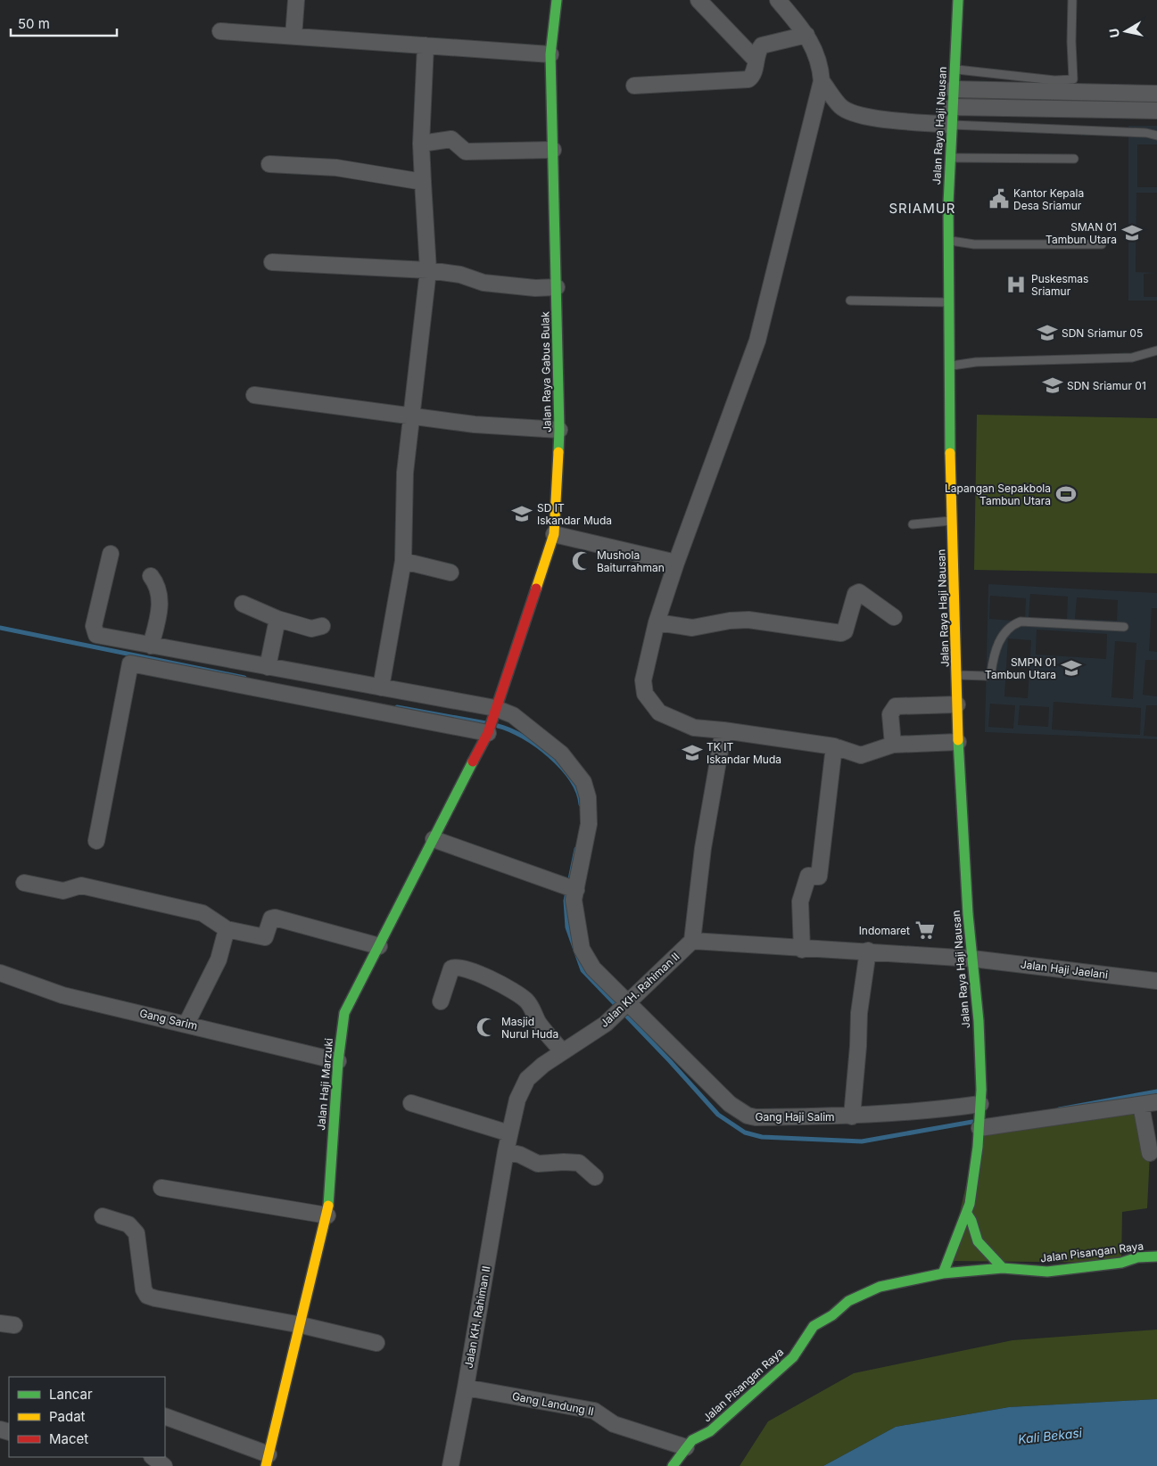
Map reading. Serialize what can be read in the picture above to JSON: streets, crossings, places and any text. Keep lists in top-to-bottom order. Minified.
{"streets":{"street":["Jalan Raya Haji Nausan","Jalan Raya Gabus Bulak","Jalan Haji Jaelani","Jalan KH. Rahiman II","Gang Sarim","Jalan Haji Marzuki","Gang Haji Salim","Jalan Pisangan Raya","Gang Landung II"]},"crossings":[["Jalan Raya Haji Nausan","Jalan Haji Jaelani"],["Jalan Raya Haji Nausan","Gang Haji Salim"],["Jalan Raya Haji Nausan","Jalan Pisangan Raya"],["Jalan Raya Gabus Bulak","Jalan Haji Marzuki"],["Jalan Raya Gabus Bulak","Gang Haji Salim"],["Jalan KH. Rahiman II","Gang Haji Salim"],["Jalan KH. Rahiman II","Gang Landung II"],["Gang Sarim","Jalan Haji Marzuki"],["Jalan Pisangan Raya","Gang Landung II"]],"districts":["SRIAMUR"],"water":["Kali Bekasi"],"places":{"public building":["Kantor Kepala Desa Sriamur"],"school or university":["SMAN 01 Tambun Utara","SDN Sriamur 05","SDN Sriamur 01","SD IT Iskandar Muda","SMPN 01 Tambun Utara","TK IT Iskandar Muda"],"hospital":["Puskesmas Sriamur"],"sports":["Lapangan Sepakbola Tambun Utara"],"mosque":["Mushola Baiturrahman","Masjid Nurul Huda"],"supermarket":["Indomaret"]},"legend":["Lancar","Padat","Macet"],"scale_bar":"50 m","north":"left"}
